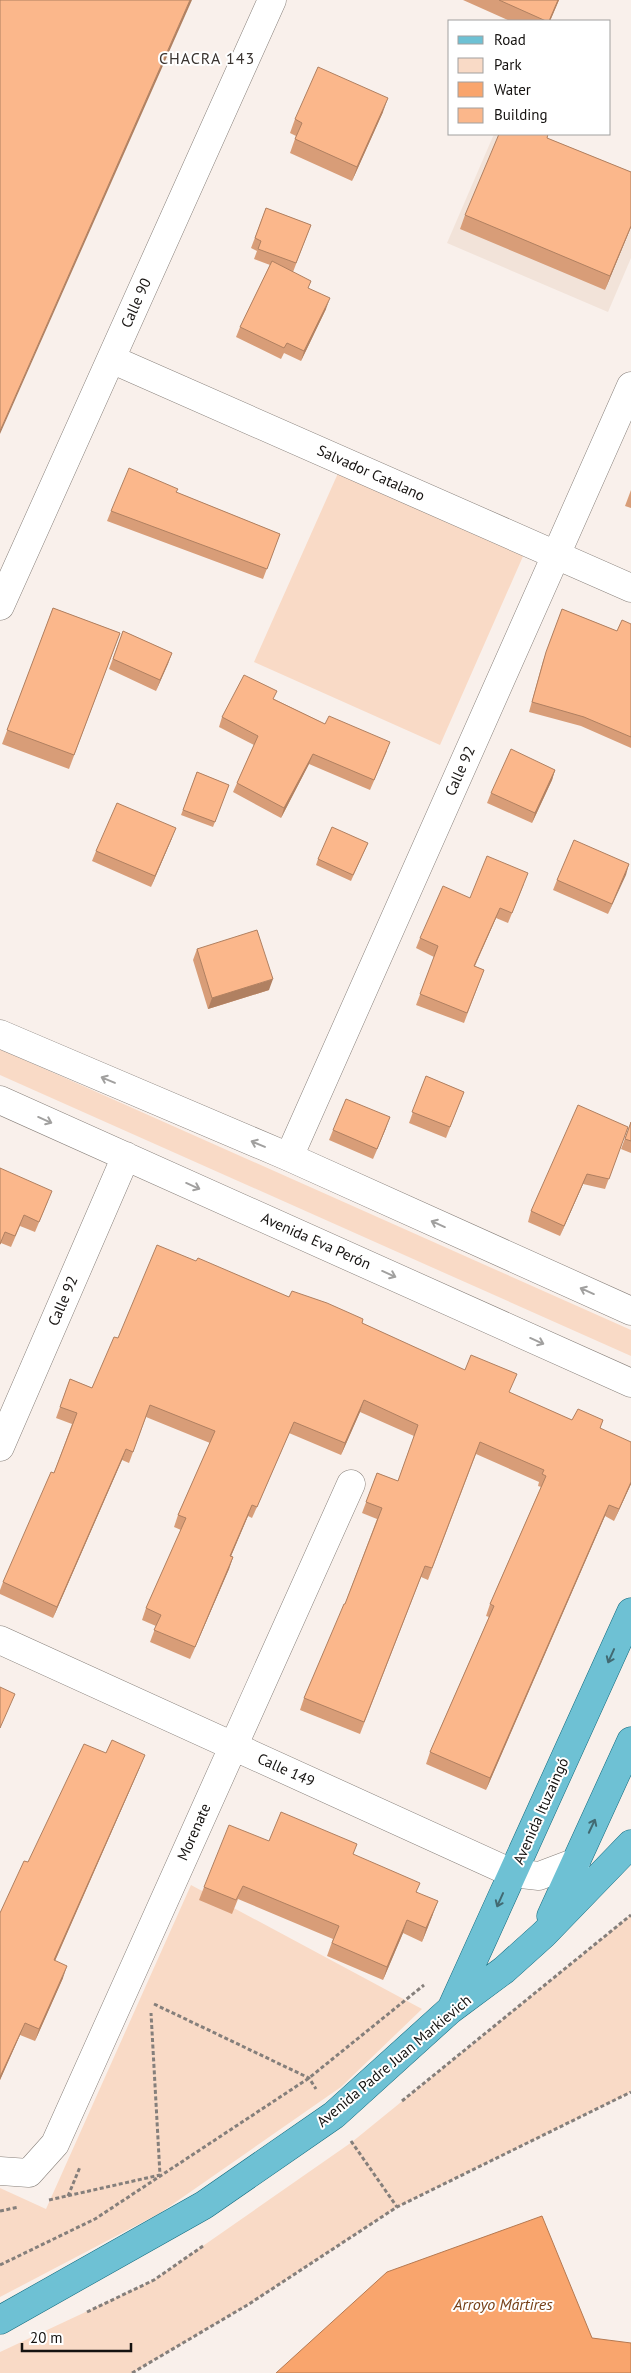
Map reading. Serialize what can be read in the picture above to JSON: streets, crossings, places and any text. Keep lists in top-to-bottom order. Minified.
{"streets":{"main road":["Avenida Ituzaingó","Avenida Padre Juan Markievich"],"street":["Calle 90","Salvador Catalano","Calle 92","Avenida Eva Perón","Calle 149","Morenate"]},"crossings":[["Calle 90","Salvador Catalano"],["Salvador Catalano","Calle 92"],["Calle 92","Avenida Eva Perón"],["Calle 149","Avenida Ituzaingó"],["Calle 149","Morenate"],["Avenida Ituzaingó","Avenida Padre Juan Markievich"]],"districts":["CHACRA 143"],"water":["Arroyo Mártires"],"legend":["Road","Park","Water","Building"],"scale_bar":"20 m"}
